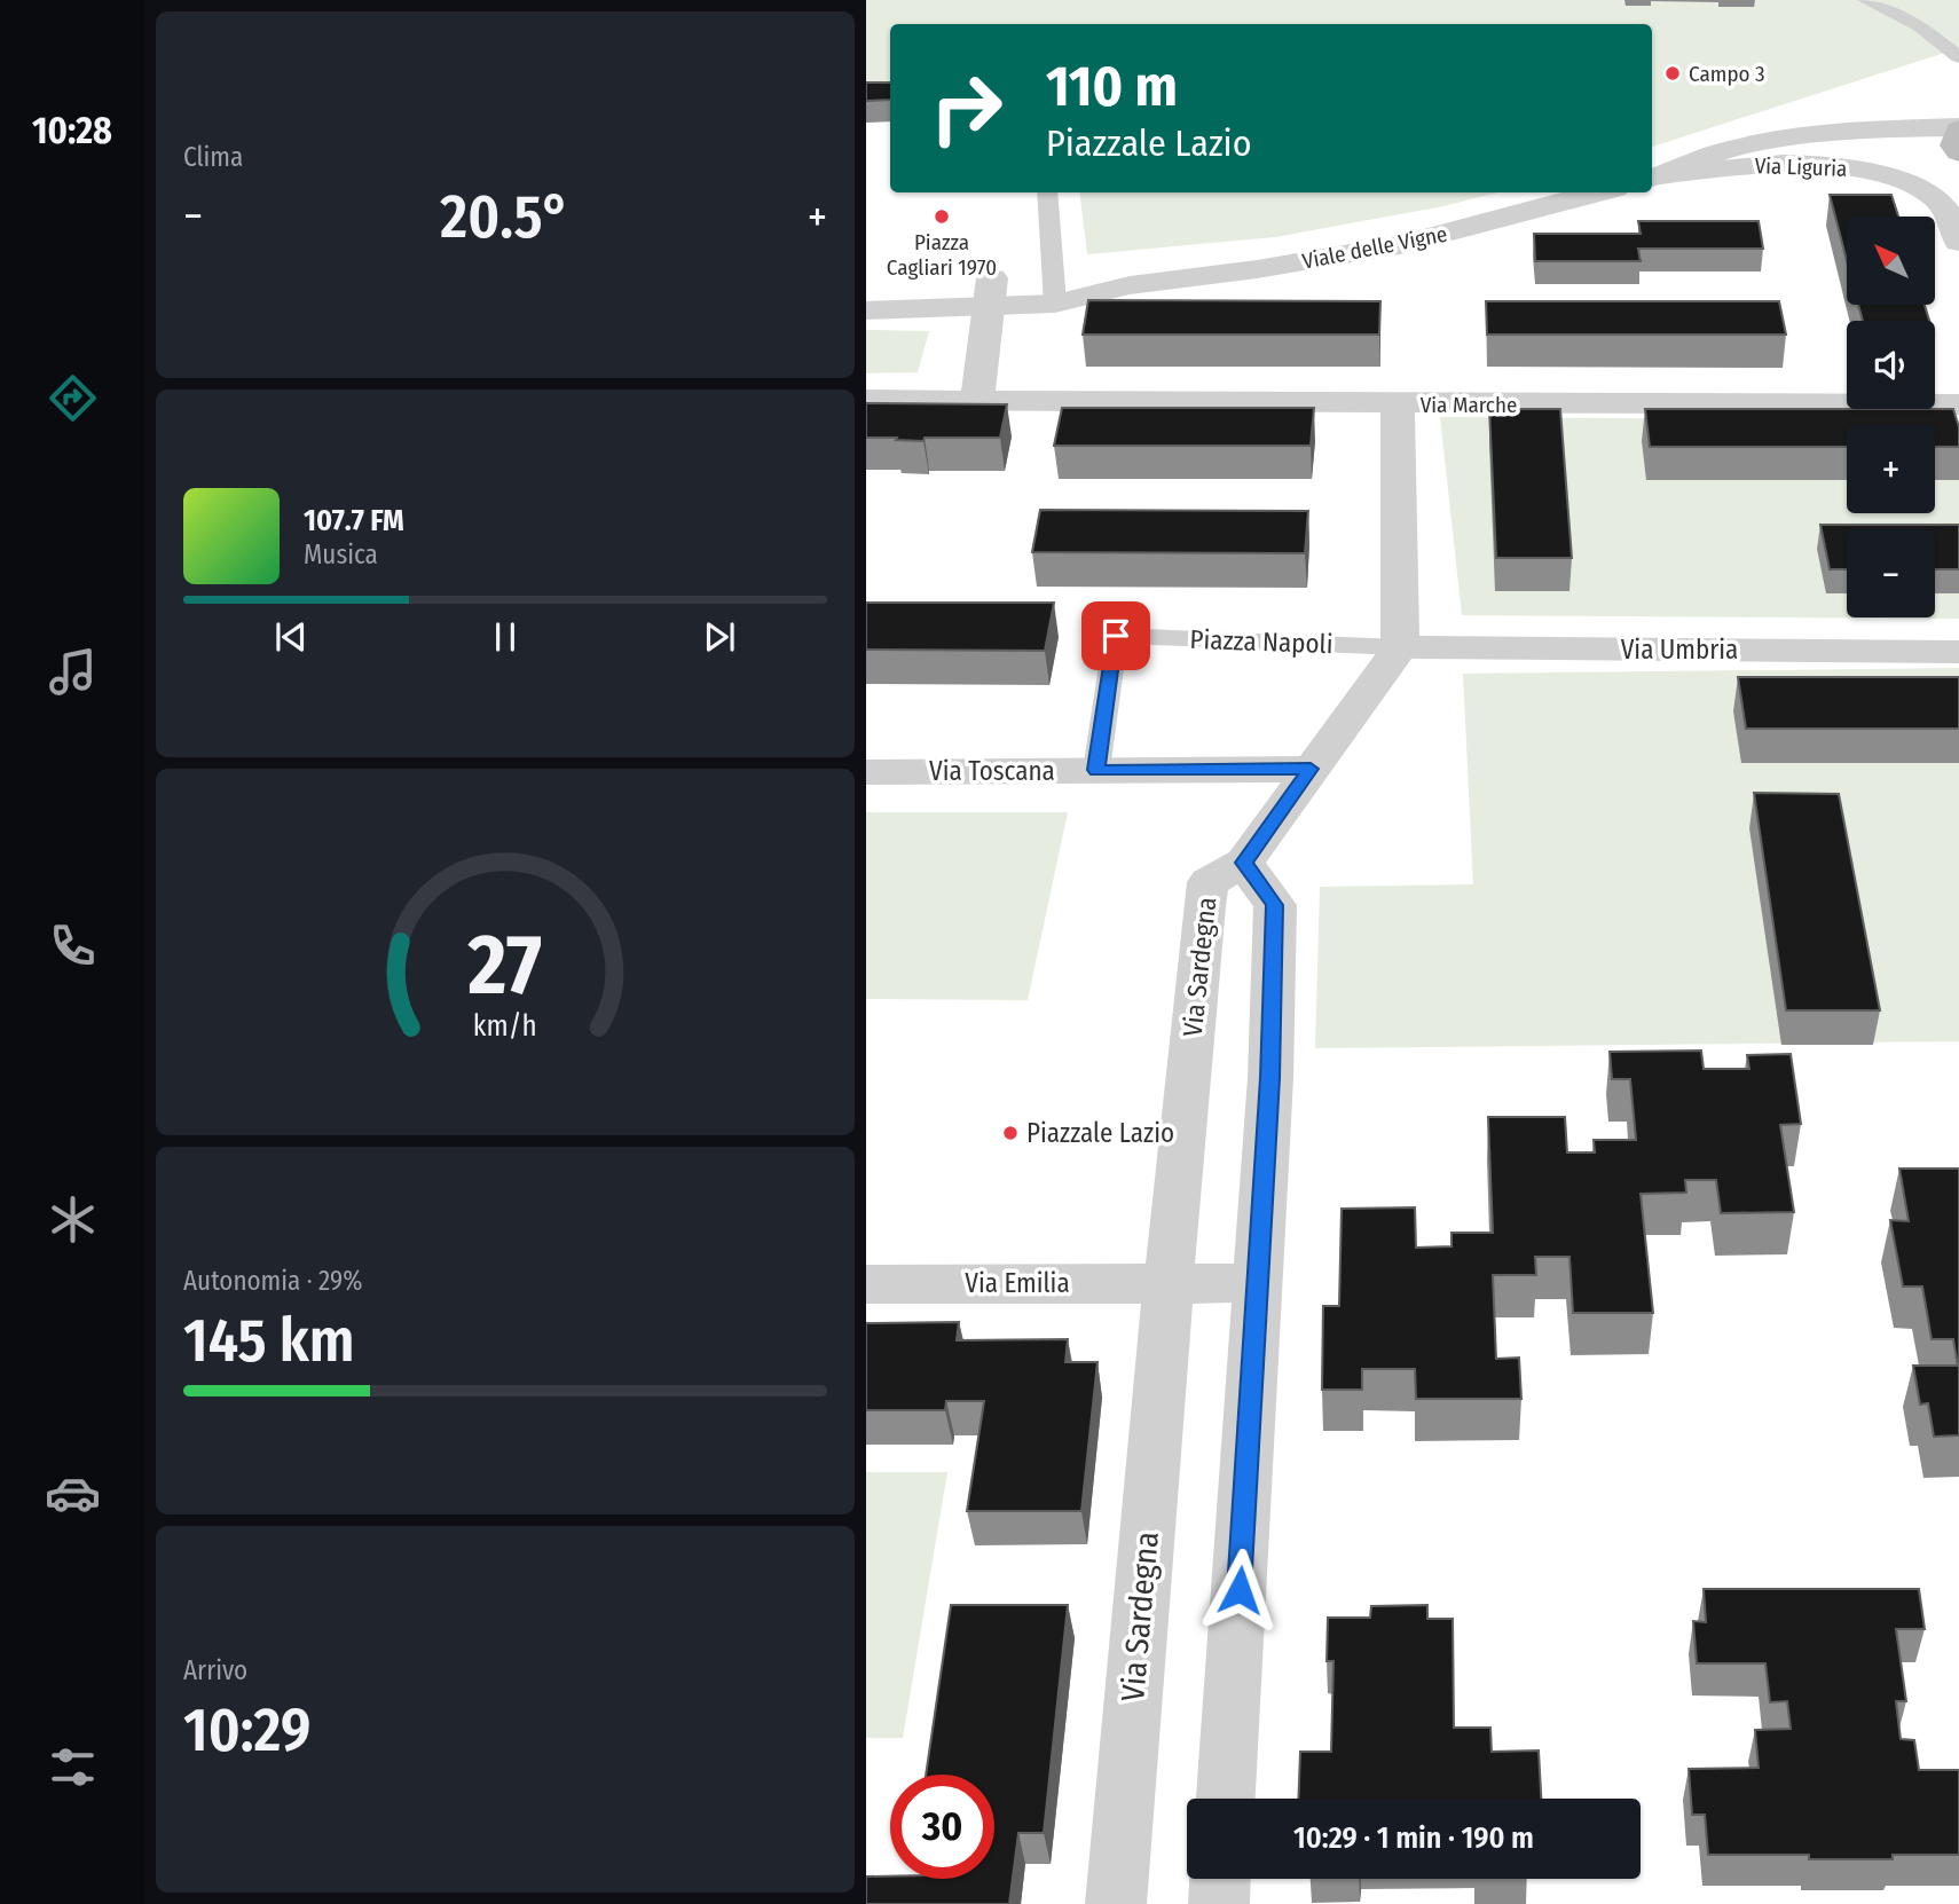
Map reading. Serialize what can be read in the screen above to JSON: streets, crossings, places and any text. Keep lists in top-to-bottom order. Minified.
{"streets":{"street":["Via Liguria","Viale delle Vigne","Via Marche","Via Umbria","Via Toscana","Via Sardegna","Via Emilia"],"lane":["Piazza Napoli"]},"crossings":[["Piazza Napoli","Via Umbria"],["Piazza Napoli","Via Toscana"],["Via Sardegna","Via Emilia"]],"places":["Campo 3","Piazza Cagliari 1970","Piazzale Lazio"],"north":"top left","page":{"tabs":"10:28","tile":["Clima",["Autonomia · 29%","145 km"],["Arrivo","10:29"]],"turn":["110 m","Piazzale Lazio"],"heat":["−","20.5°","+"],"map_buttons":["+","−"],"song":["107.7 FM","Musica"],"limit":"30","trip":"10:29 · 1 min · 190 m","gauge":["27","km/h"]}}
